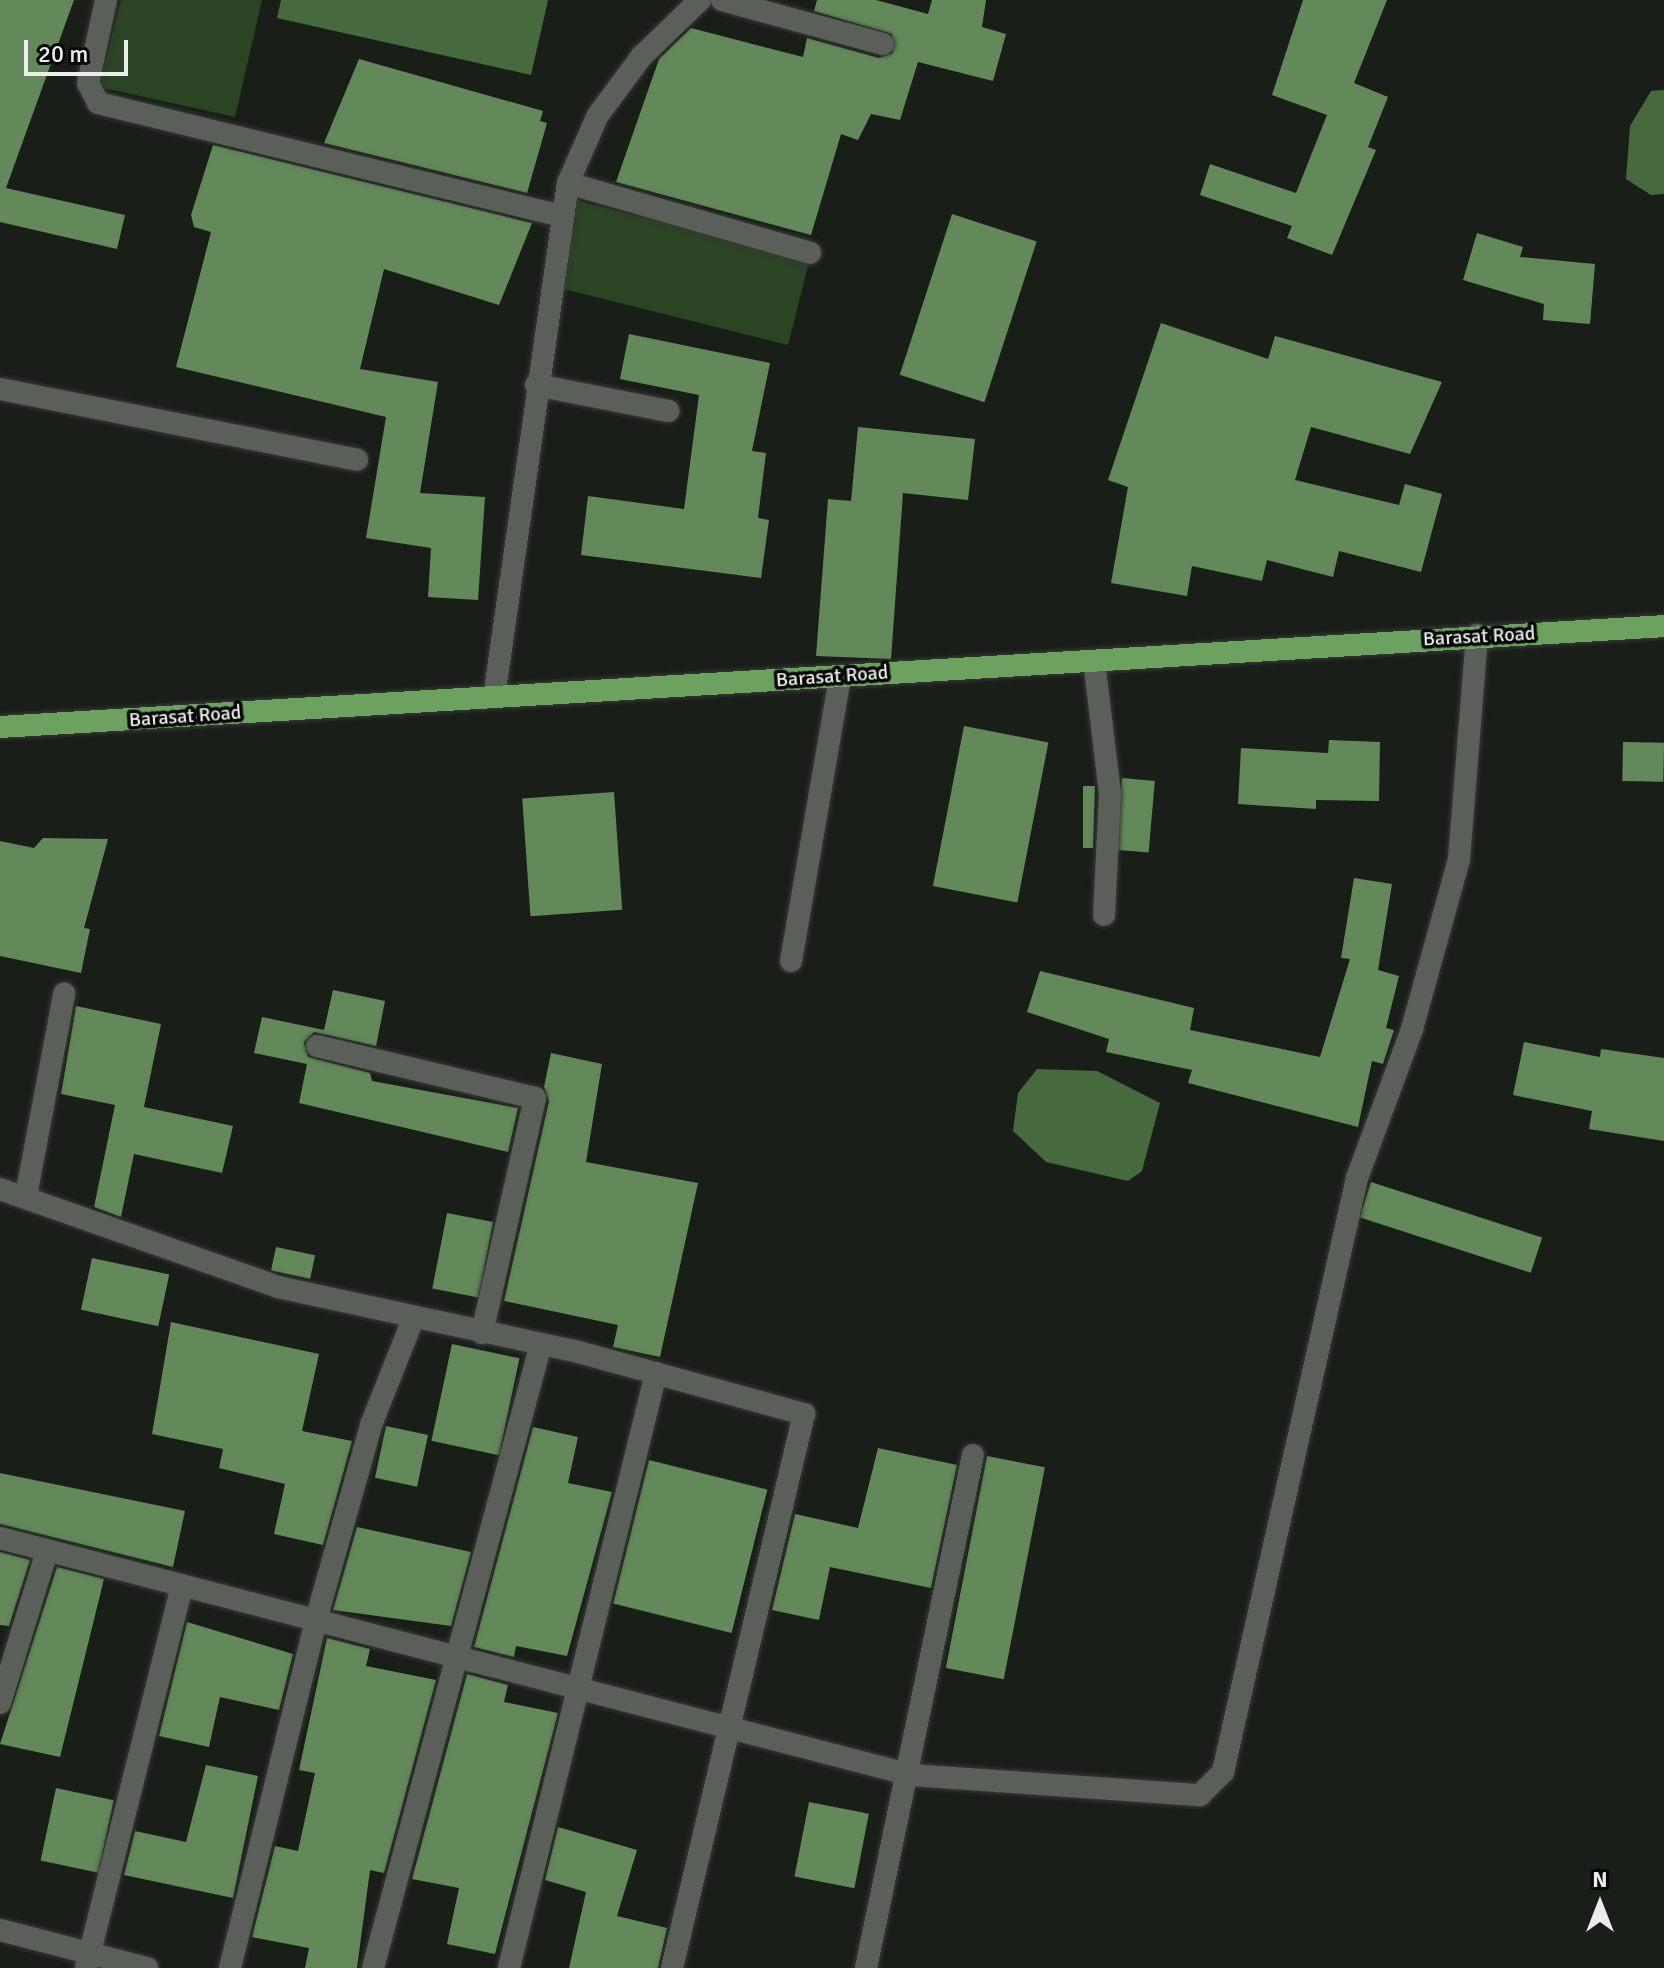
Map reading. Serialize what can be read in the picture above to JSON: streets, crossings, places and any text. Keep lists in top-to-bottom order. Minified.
{"streets":{"main road":["Barasat Road"]},"scale_bar":"20 m","north":"top"}
